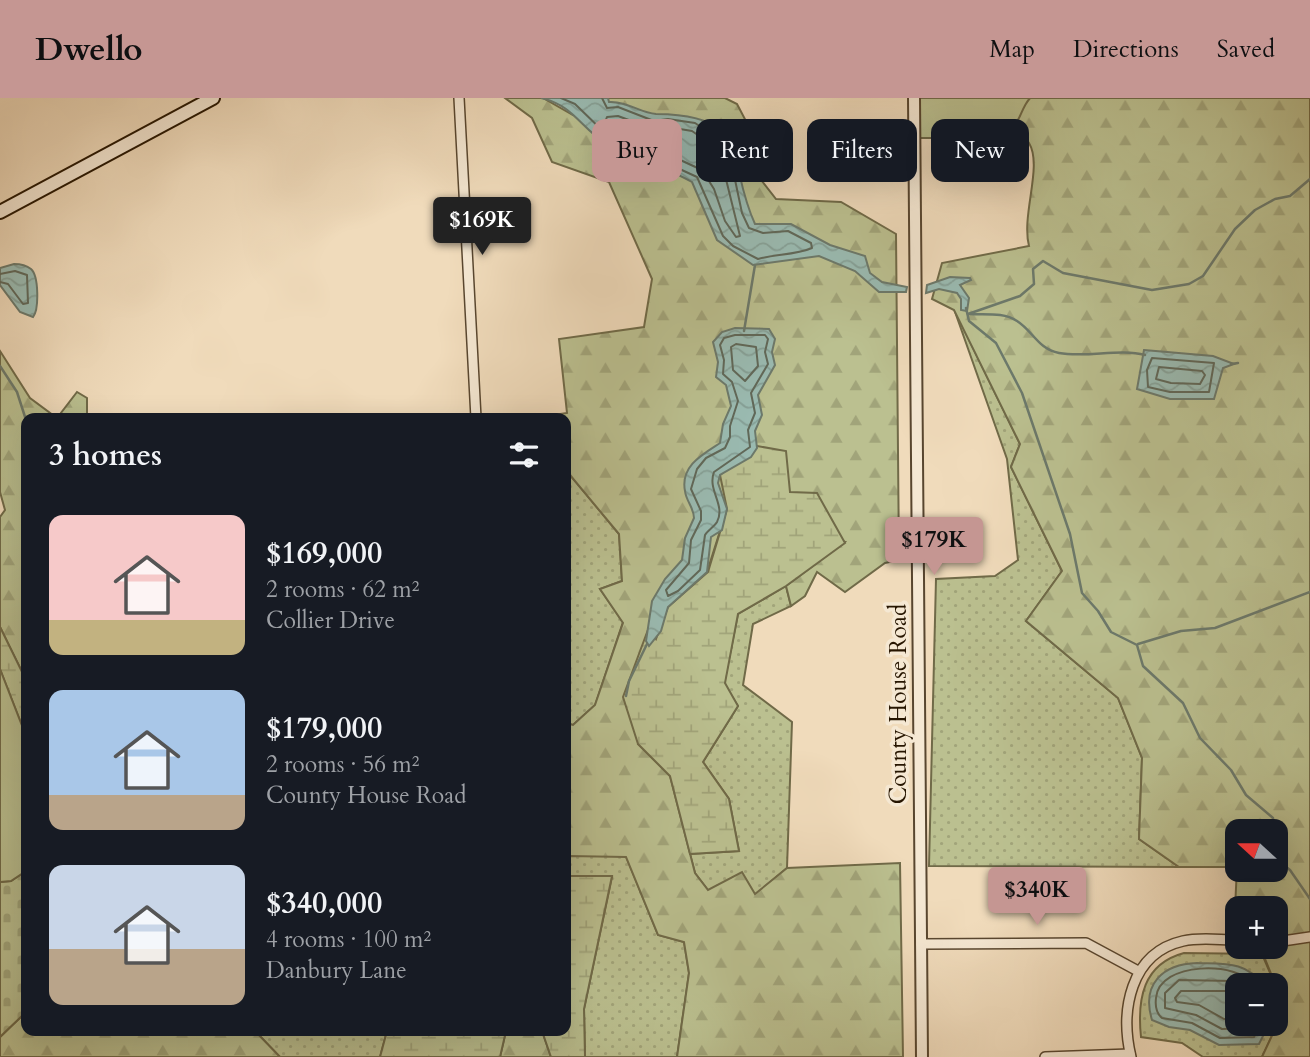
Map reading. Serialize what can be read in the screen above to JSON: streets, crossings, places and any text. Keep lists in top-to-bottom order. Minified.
{"streets":{"street":["County House Road"]},"north":"left","page":{"header":"Dwello","nav":["Map","Directions","Saved"],"chip":["Buy","Rent","Filters","New"],"price":["$169K","$179K","$340K"],"heading":"3 homes","list":[{"name":"$169,000","note":"2 rooms · 62 m² · Collier Drive"},{"name":"$179,000","note":"2 rooms · 56 m² · County House Road"},{"name":"$340,000","note":"4 rooms · 100 m² · Danbury Lane"}],"map_buttons":["+","−"]}}
